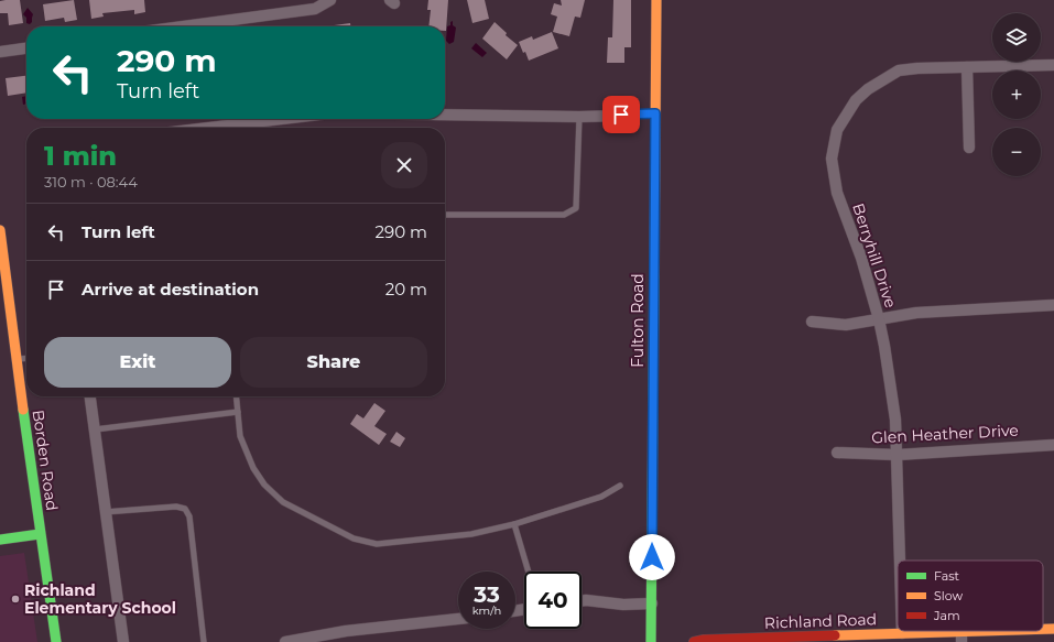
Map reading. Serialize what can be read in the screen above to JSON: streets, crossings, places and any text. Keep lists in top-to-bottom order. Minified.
{"streets":{"street":["Berryhill Drive","Fulton Road","Glen Heather Drive","Borden Road","Richland Road"]},"crossings":[["Berryhill Drive","Glen Heather Drive"]],"places":["Richland Elementary School"],"legend":["Fast","Slow","Jam"],"page":{"map_buttons":["+","−"],"turn":["290 m","Turn left"],"heading":["1 min","310 m · 08:44"],"list":[{"name":"Turn left","value":"290 m"},{"name":"Arrive at destination","value":"20 m"}],"buttons":["Exit","Share"],"speed":"33 km/h","limit":"40"}}
